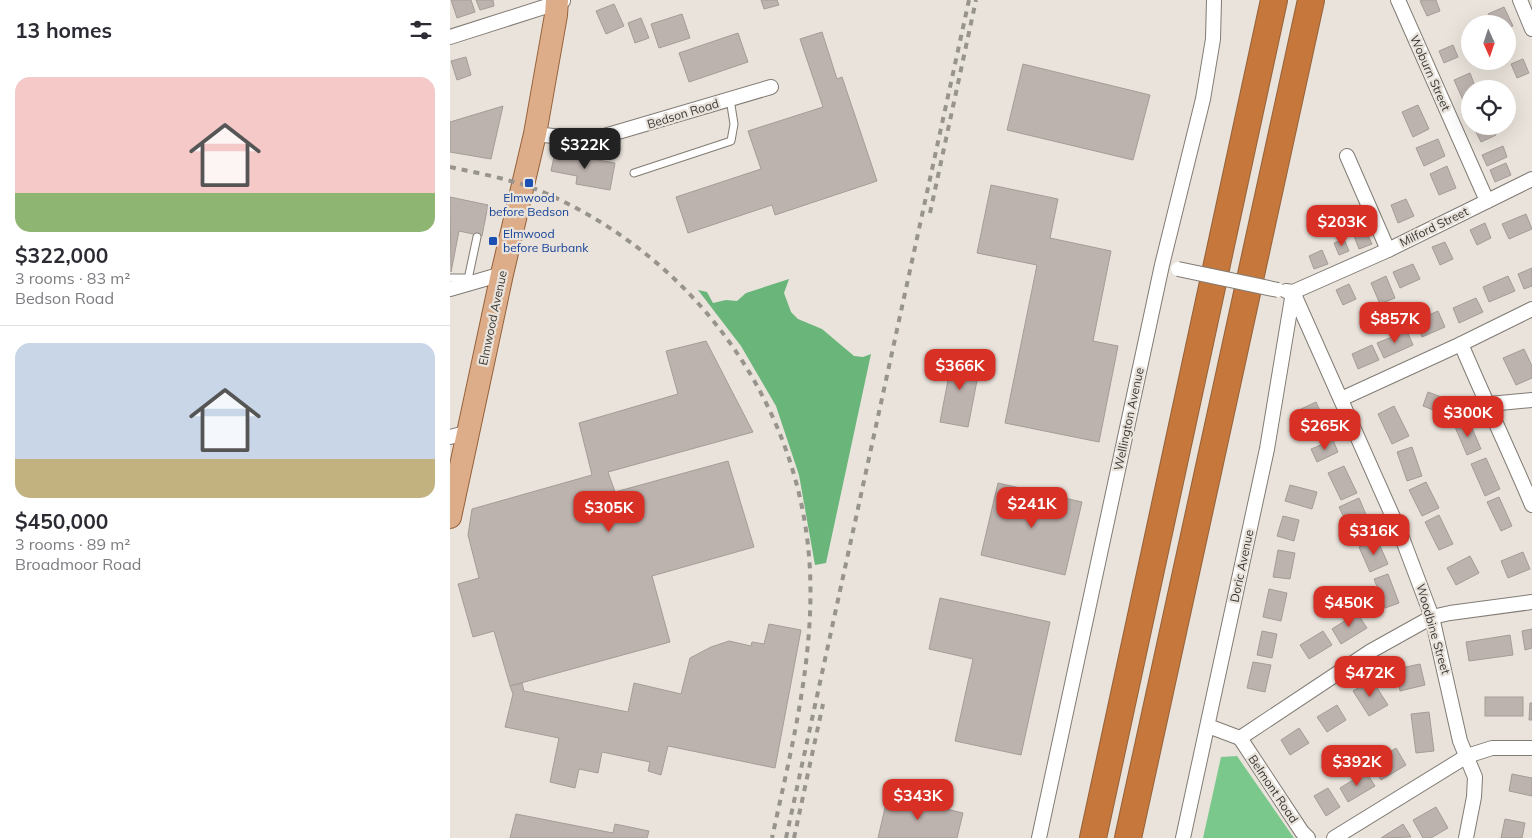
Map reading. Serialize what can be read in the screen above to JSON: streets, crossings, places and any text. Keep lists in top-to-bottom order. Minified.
{"streets":{"main road":["Elmwood Avenue"],"street":["Woburn Street","Bedson Road","Milford Street","Wellington Avenue","Doric Avenue","Woodbine Street","Belmont Road"]},"crossings":[["Woburn Street","Milford Street"],["Bedson Road","Elmwood Avenue"],["Milford Street","Doric Avenue"],["Milford Street","Woodbine Street"],["Doric Avenue","Woodbine Street"]],"places":{"transit":["Elmwood before Bedson","Elmwood before Burbank"]},"north":"bottom","page":{"heading":"13 homes","list":[{"name":"$322,000","note":"3 rooms · 83 m² · Bedson Road"},{"name":"$450,000","note":"3 rooms · 89 m² · Broadmoor Road"}],"price":["$322K","$203K","$857K","$366K","$300K","$265K","$241K","$305K","$316K","$450K","$472K","$392K","$343K"]}}
